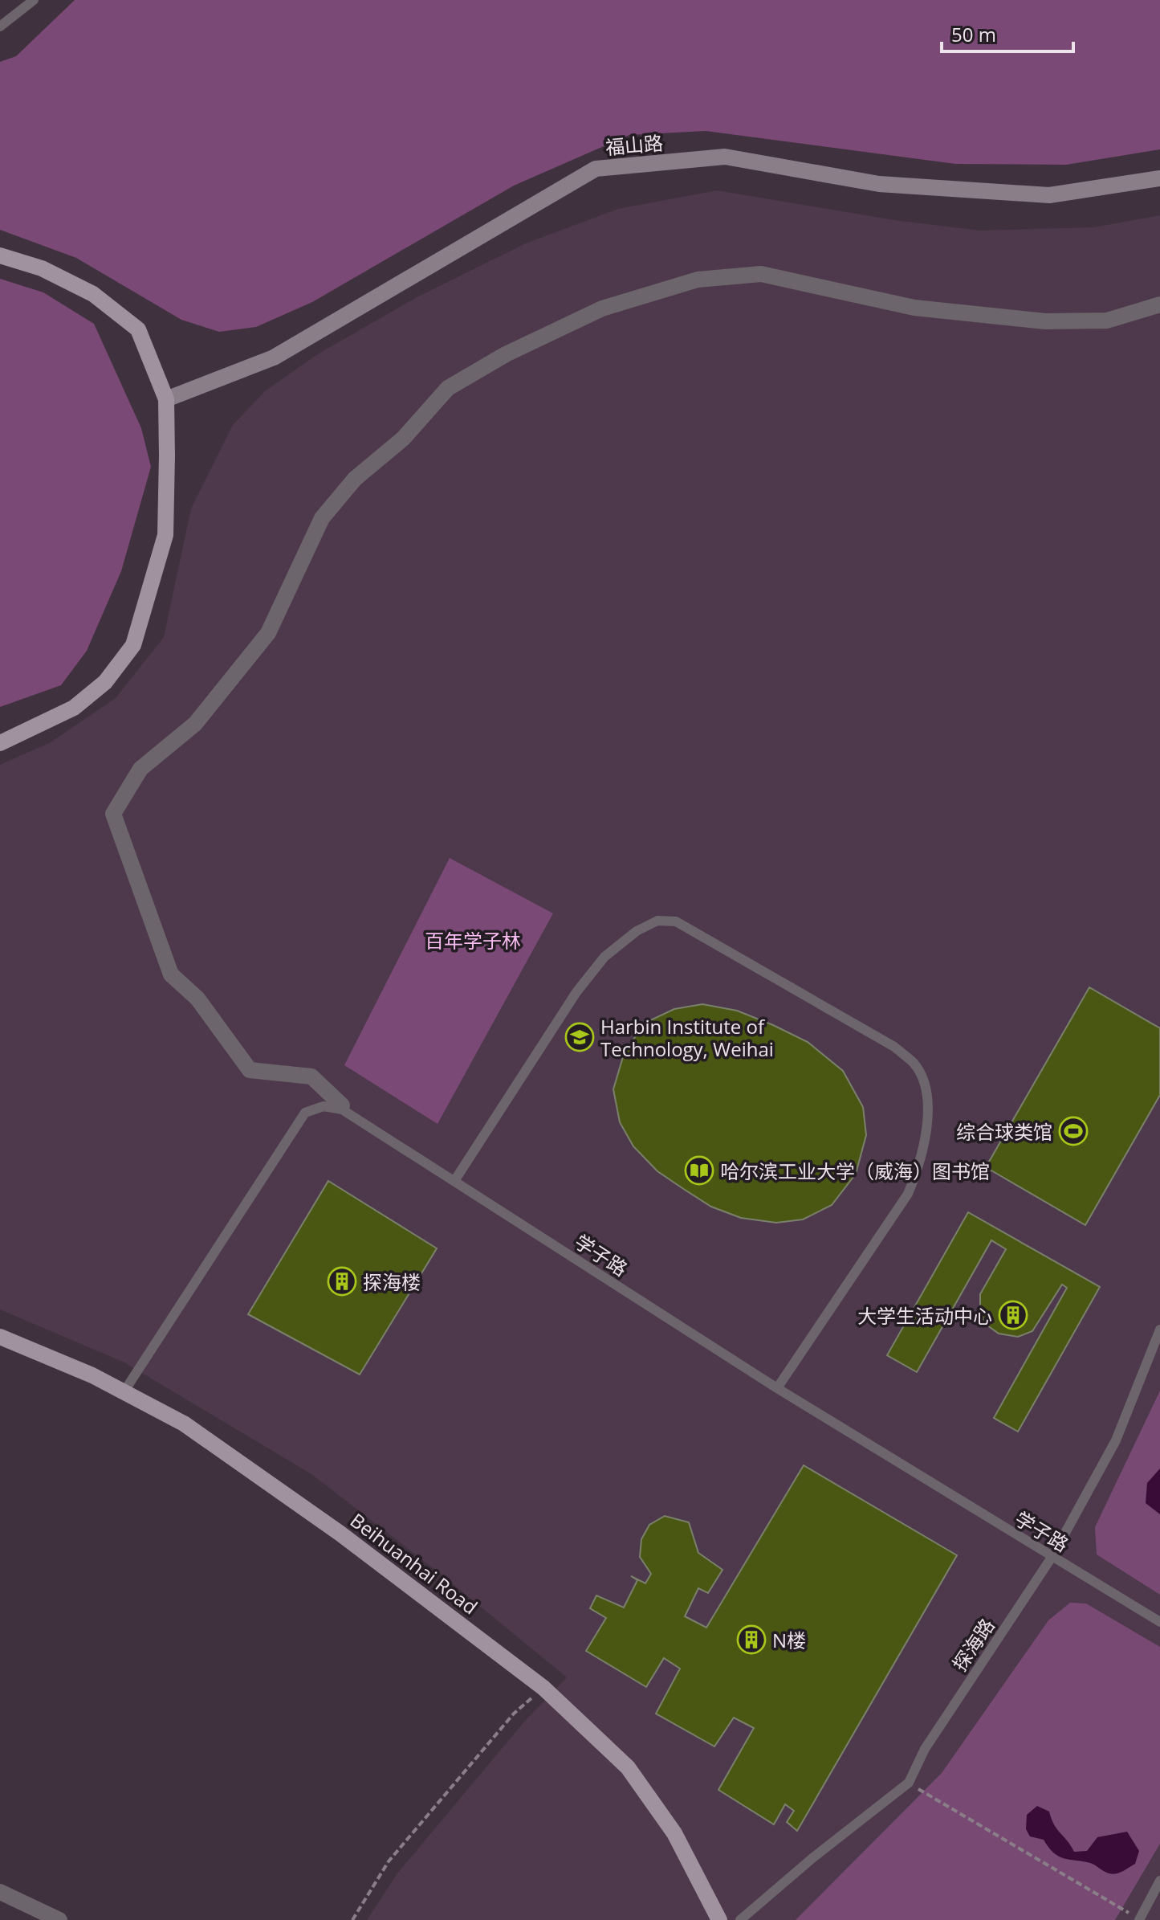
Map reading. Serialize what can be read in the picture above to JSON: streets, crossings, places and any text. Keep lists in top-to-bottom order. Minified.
{"streets":{"main road":["福山路","Beihuanhai Road"],"lane":["学子路","探海路"]},"crossings":[["学子路","Beihuanhai Road"],["学子路","探海路"]],"parks":["百年学子林"],"places":{"school or university":["Harbin Institute of Technology, Weihai"],"sports":["综合球类馆"],"library":["哈尔滨工业大学（威海）图书馆"],"building":["探海楼","大学生活动中心","N楼"]},"scale_bar":"50 m"}
